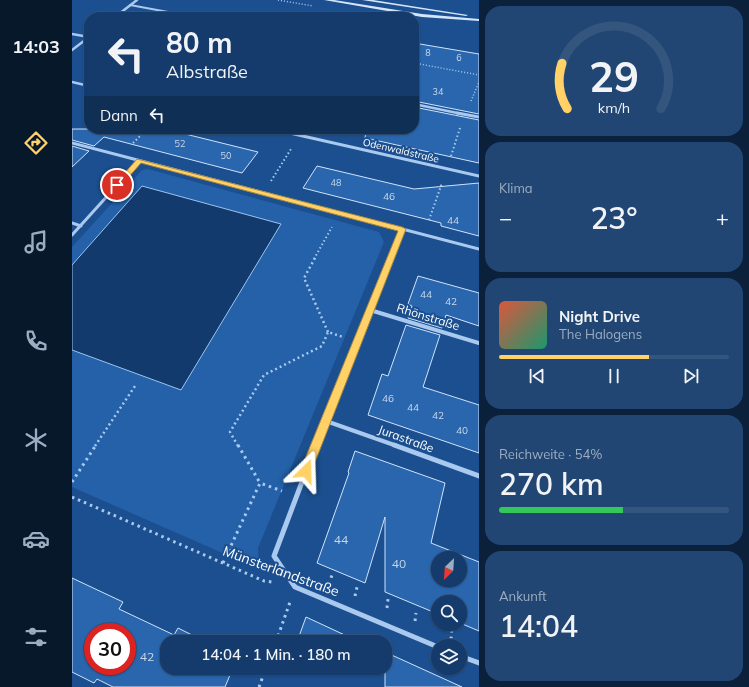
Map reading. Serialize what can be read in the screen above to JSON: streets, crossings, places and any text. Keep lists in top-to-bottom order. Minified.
{"streets":{"street":["Odenwaldstraße","Rhönstraße","Jurastraße","Münsterlandstraße"]},"house_numbers":["8","6","34","52","50","48","46","44","44","42","46","44","42","40","44","40","42"],"north":"bottom left","page":{"tabs":"14:03","turn":["80 m","Albstraße"],"then":"Dann","tile":["Klima",["Reichweite · 54%","270 km"],["Ankunft","14:04"]],"heat":["−","23°","+"],"song":["Night Drive","The Halogens"],"limit":"30","trip":"14:04 · 1 Min. · 180 m","gauge":["29","km/h"]}}
